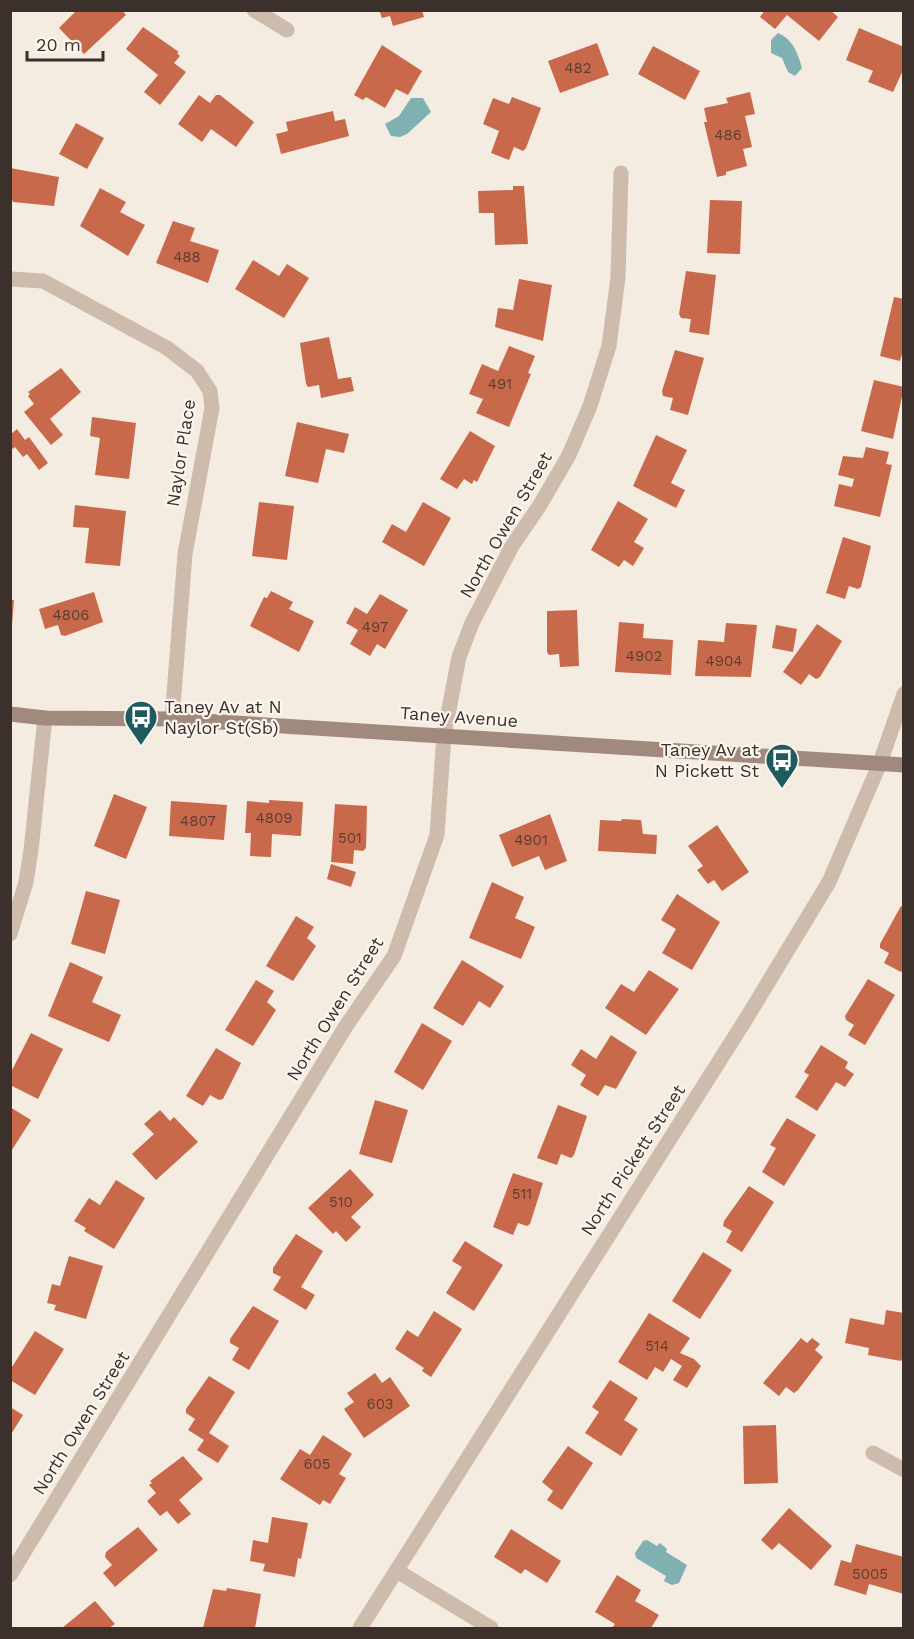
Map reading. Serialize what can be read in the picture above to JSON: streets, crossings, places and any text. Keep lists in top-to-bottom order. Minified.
{"streets":{"street":["Naylor Place","North Owen Street","Taney Avenue","North Pickett Street"]},"crossings":[["Naylor Place","Taney Avenue"],["North Owen Street","Taney Avenue"],["Taney Avenue","North Pickett Street"]],"places":{"bus stop":["Taney Av at N Naylor St(Sb)","Taney Av at N Pickett St"]},"house_numbers":["482","486","488","491","4806","497","4902","4904","4809","4807","501","4901","511","510","514","603","605","5005"],"scale_bar":"20 m"}
